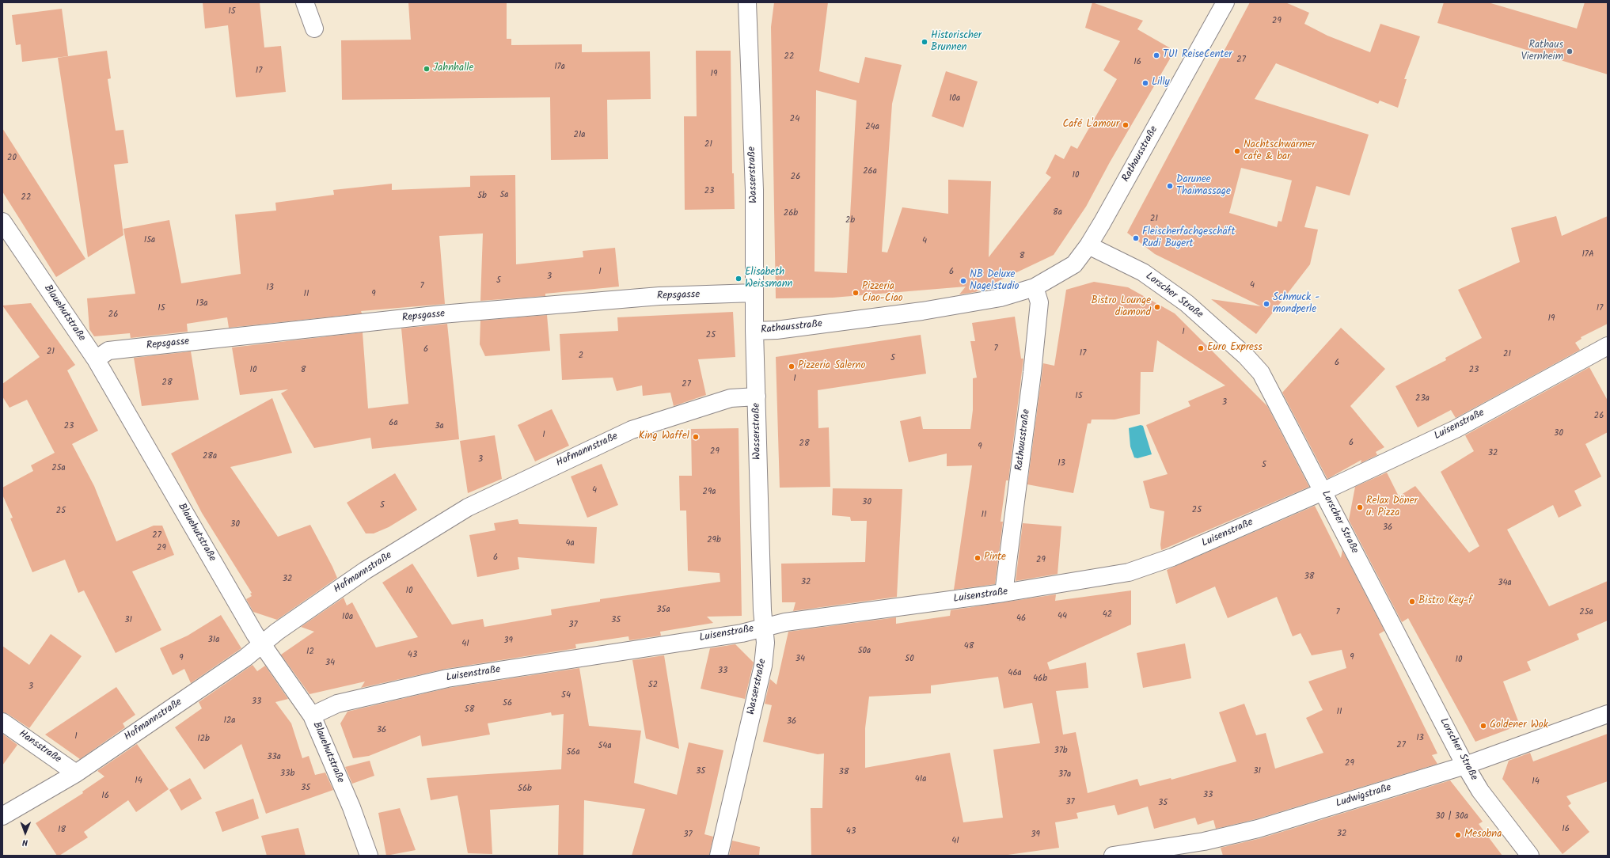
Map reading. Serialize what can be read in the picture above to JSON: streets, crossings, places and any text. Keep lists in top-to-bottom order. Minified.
{"streets":{"street":["Rathausstraße","Wasserstraße","Repsgasse","Lorscher Straße","Blauehutstraße","Luisenstraße","Hofmannstraße","Hansstraße","Ludwigstraße"]},"crossings":[["Rathausstraße","Wasserstraße"],["Rathausstraße","Lorscher Straße"],["Rathausstraße","Luisenstraße"],["Wasserstraße","Repsgasse"],["Wasserstraße","Luisenstraße"],["Wasserstraße","Hofmannstraße"],["Repsgasse","Blauehutstraße"],["Lorscher Straße","Luisenstraße"],["Lorscher Straße","Ludwigstraße"],["Blauehutstraße","Luisenstraße"],["Blauehutstraße","Hofmannstraße"],["Hofmannstraße","Hansstraße"]],"places":["Historischer Brunnen","Rathaus Viernheim","TUI ReiseCenter","Jahnhalle","Lilly","Café L'amour","Nachtschwärmer cafe & bar","Darunee Thaimassage","Fleischerfachgeschäft Rudi Bugert","Elisabeth Weissmann","NB Deluxe Nagelstudio","Pizzeria Ciao-Ciao","Schmuck - mondperle","Bistro Lounge diamond","Euro Express","Pizzeria Salerno","King Waffel","Relax Döner u. Pizza","Pinte","Bistro Key-f","Goldener Wok","Mesobna"],"house_numbers":["15","29","22","27","16","17a","17","19","10a","24","24a","21a","21","20","26a","10","26","23","5a","5b","22","8a","26b","21","2b","15a","4","17A","8","1","6","3","5","4","7","13","11","9","13a","15","17","26","19","1","25","7","6","21","17","21","2","5","6","10","8","23","1","28","27","15","23a","3","26","6a","23","3a","30","1","6","28","9","29","32","28a","3","13","5","25a","4","29a","30","5","25","25","11","30","36","27","29b","4a","29","6","29","38","32","32","34a","10","35a","7","25a","42","44","10a","46","31","35","37","31a","39","41","48","50a","12","43","9","9","34","50","10","34","33","46a","46b","52","3","54","33","56","58","11","12a","36","36","1","13","12b","27","54a","37b","56a","33a","29","35","31","38","33b","37a","41a","14","14","35","56b","33","16","37","35","30 | 30a","16","18","43","32","37","39","41"],"north":"bottom"}
